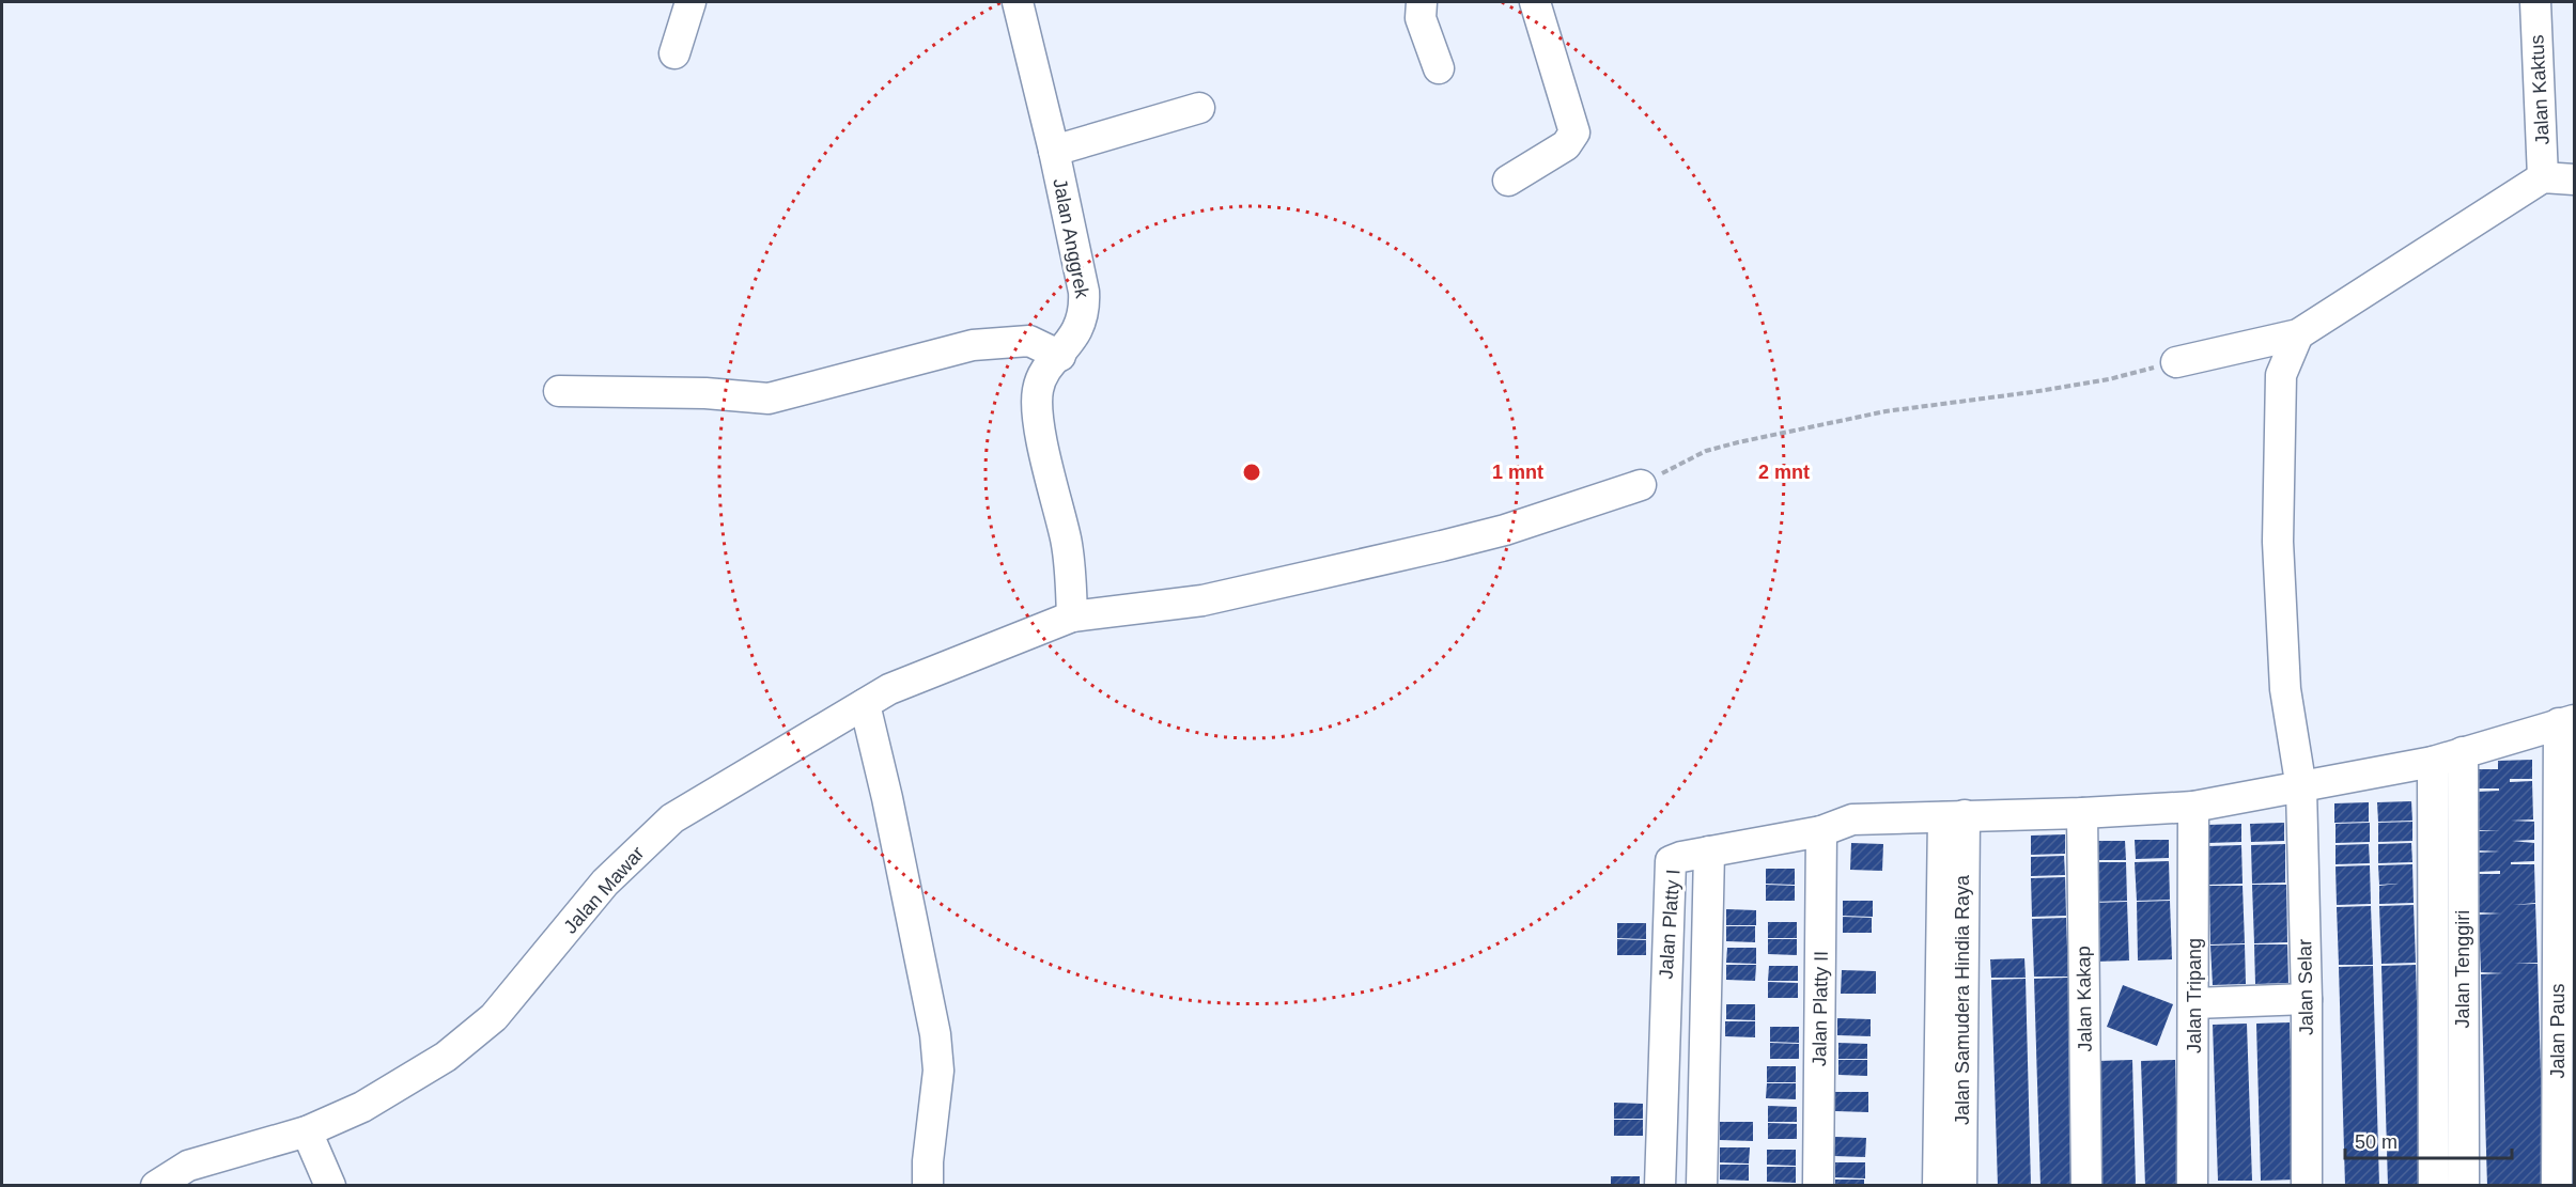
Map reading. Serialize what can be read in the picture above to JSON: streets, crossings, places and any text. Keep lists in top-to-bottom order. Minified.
{"streets":{"street":["Jalan Kaktus","Jalan Anggrek","Jalan Mawar","Jalan Platty I","Jalan Tenggiri","Jalan Selar","Jalan Tripang","Jalan Kakap","Jalan Samudera Hindia Raya","Jalan Platty II","Jalan Paus"]},"crossings":[["Jalan Anggrek","Jalan Mawar"],["Jalan Platty I","Jalan Tenggiri"],["Jalan Platty I","Jalan Selar"],["Jalan Platty I","Jalan Tripang"],["Jalan Platty I","Jalan Kakap"],["Jalan Platty I","Jalan Samudera Hindia Raya"],["Jalan Platty I","Jalan Platty II"],["Jalan Platty I","Jalan Paus"]],"scale_bar":"50 m","rings":["1 mnt","2 mnt"]}
